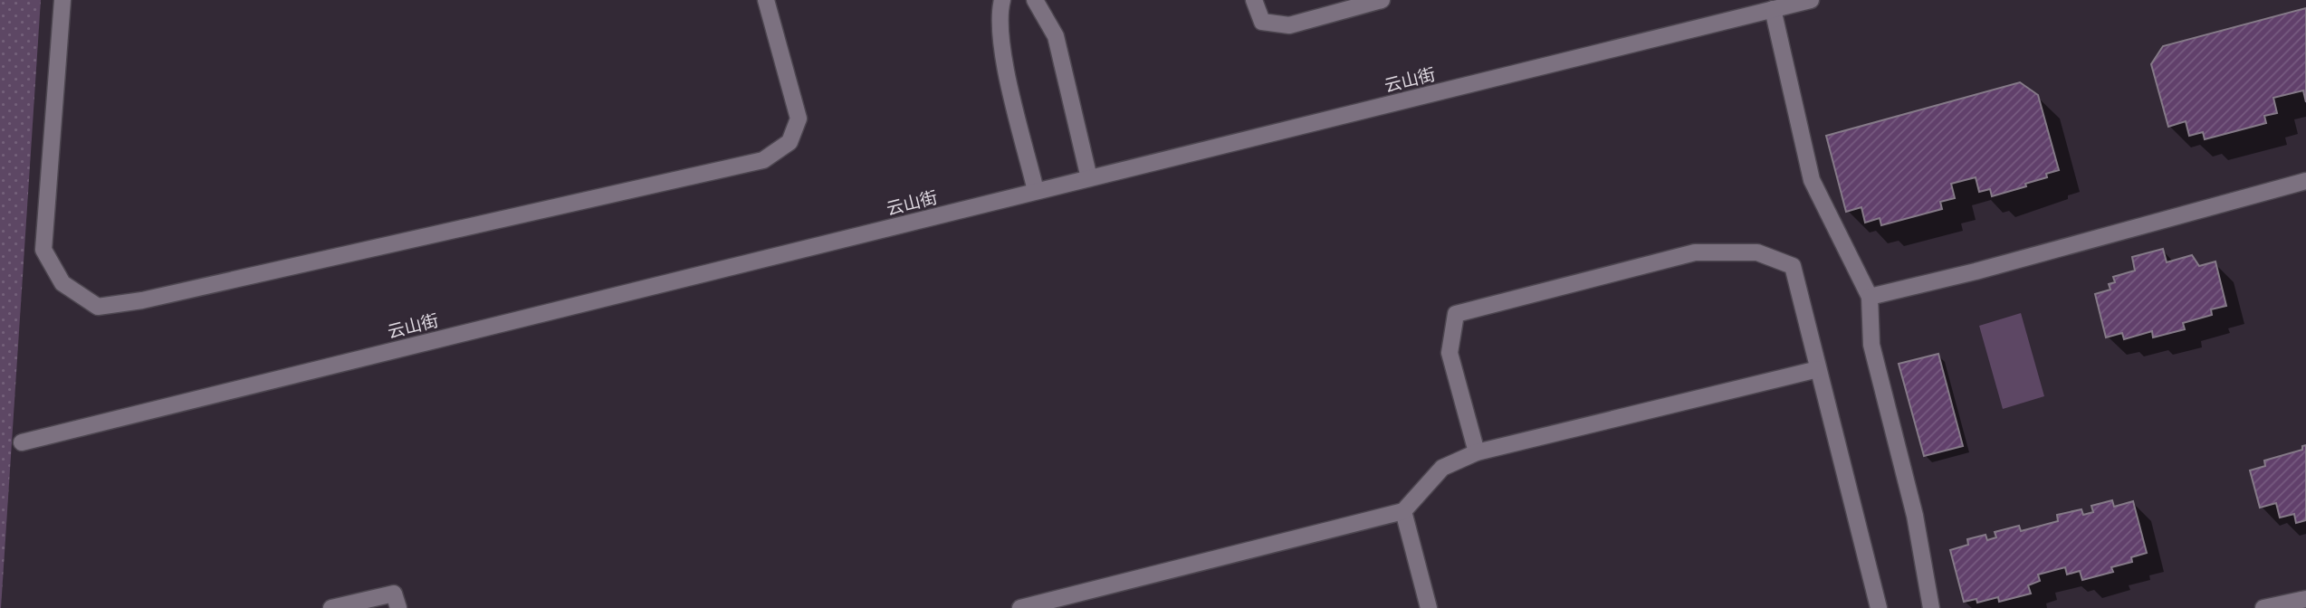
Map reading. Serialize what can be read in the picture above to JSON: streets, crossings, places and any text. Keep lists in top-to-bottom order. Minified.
{"streets":{"street":["云山街"]}}
